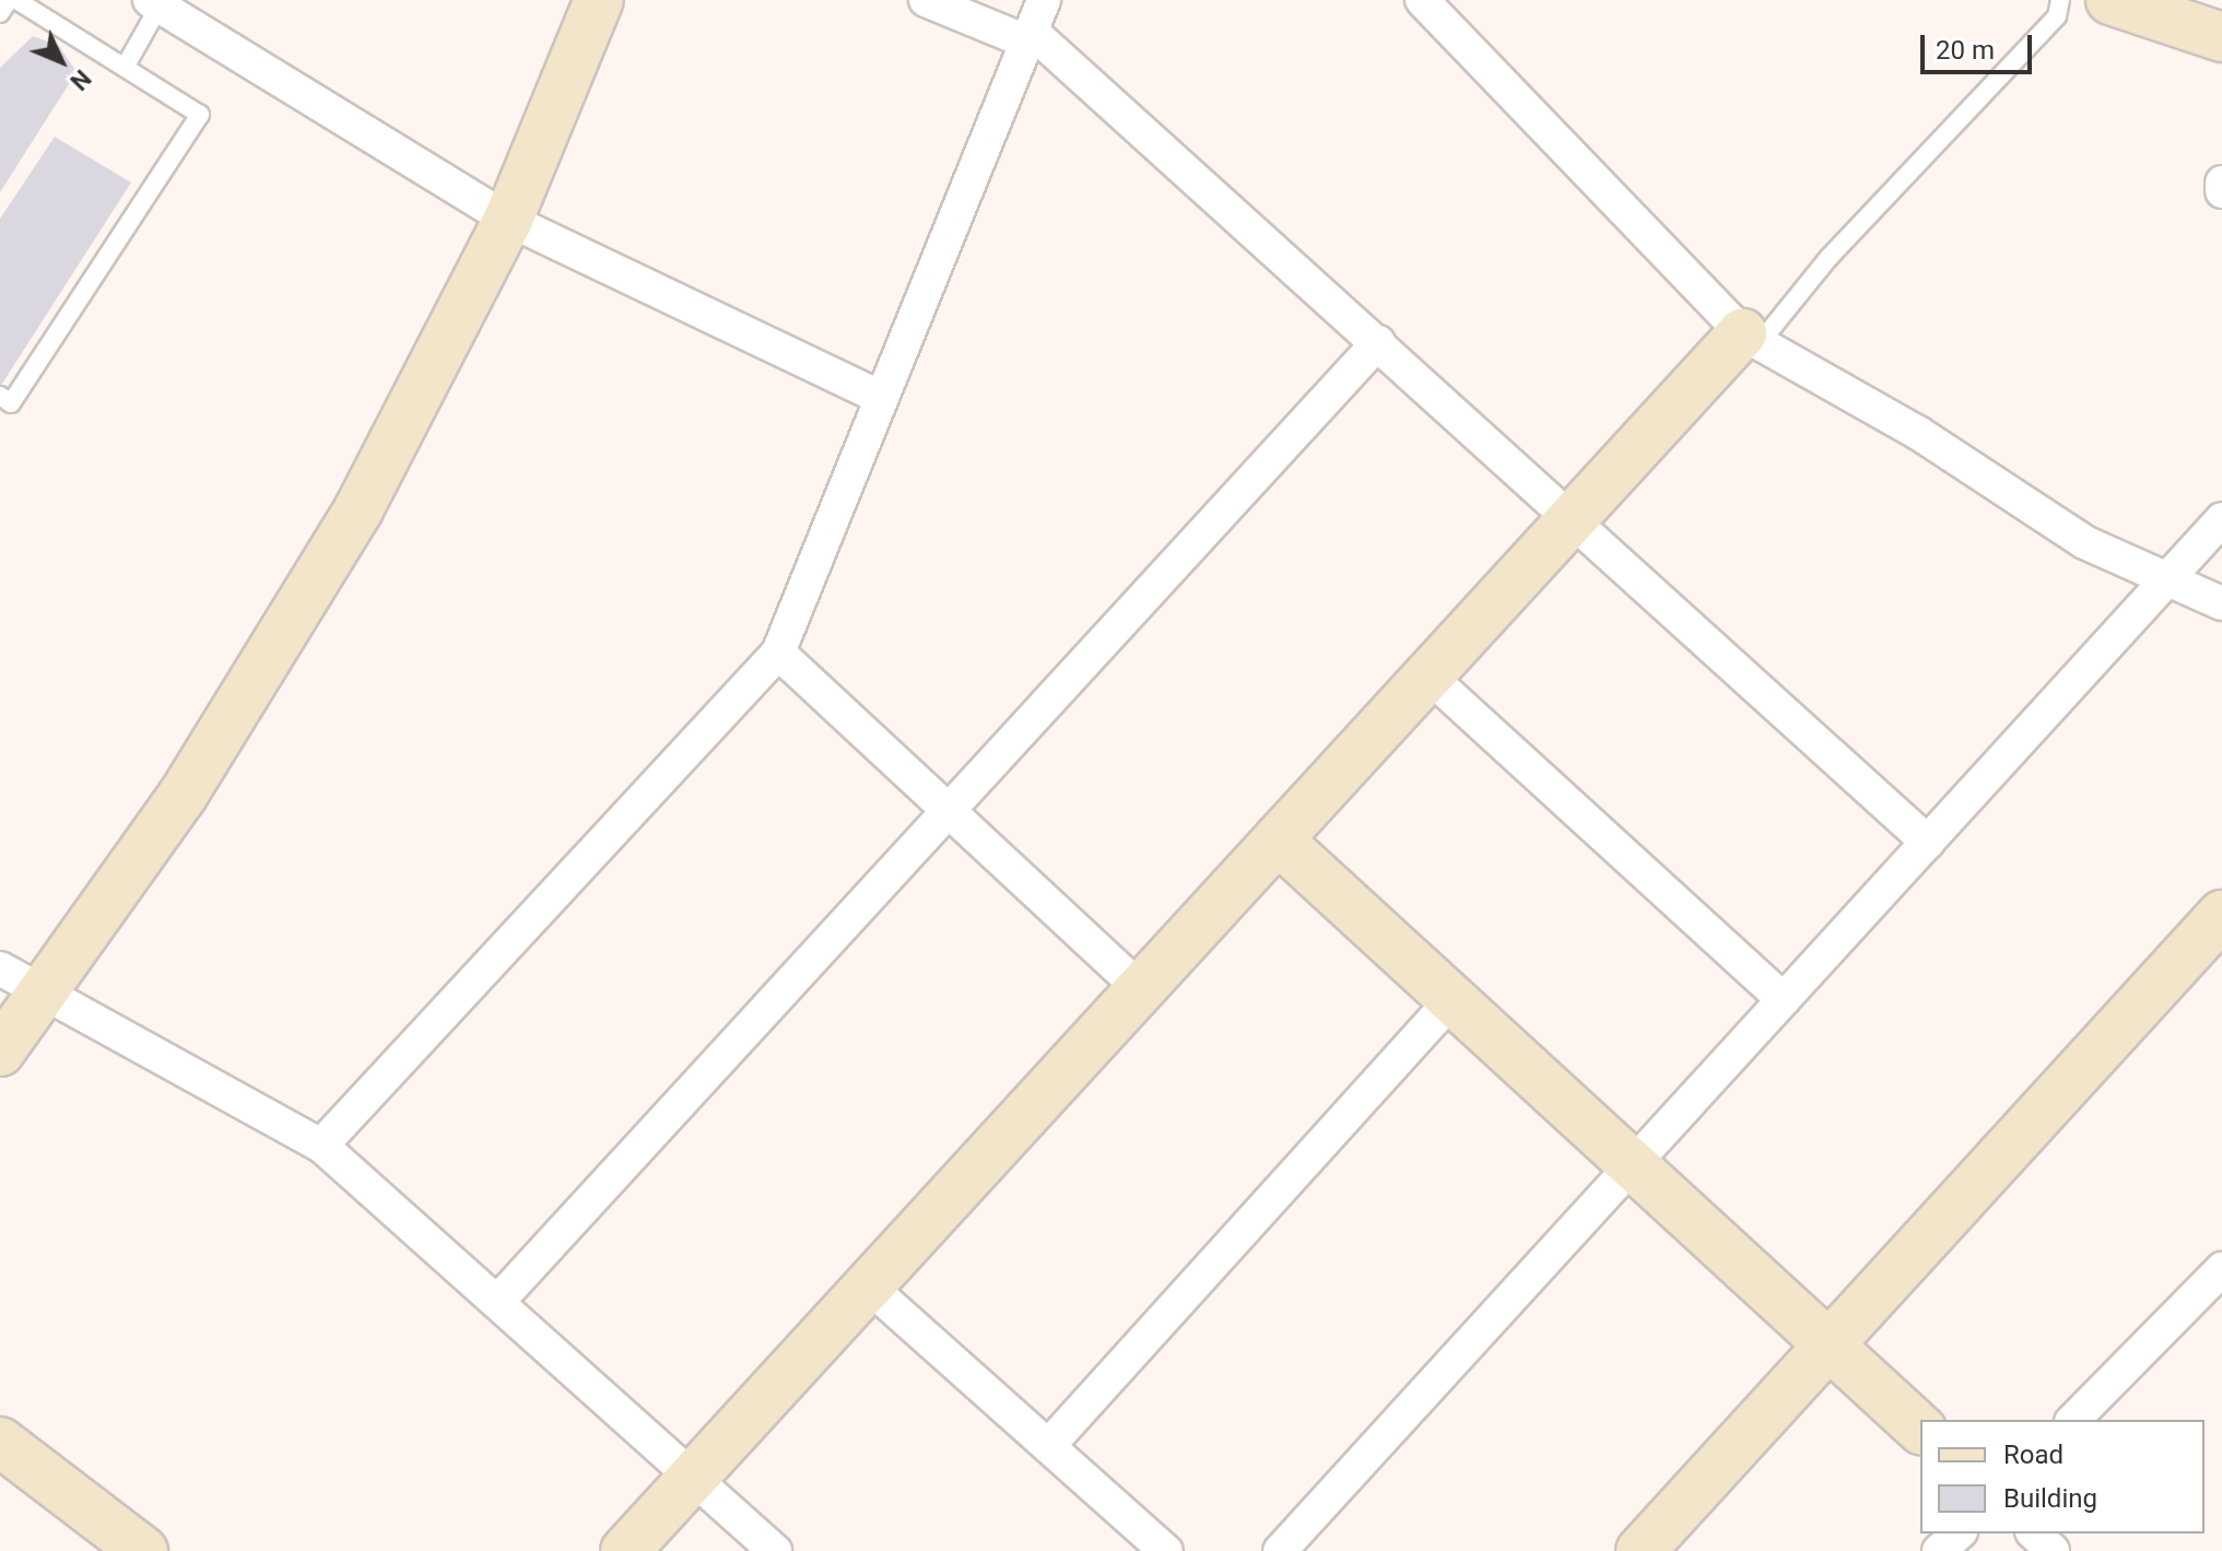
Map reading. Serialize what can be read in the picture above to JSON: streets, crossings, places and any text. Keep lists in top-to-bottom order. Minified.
{"legend":["Road","Building"],"scale_bar":"20 m","north":"bottom right"}
